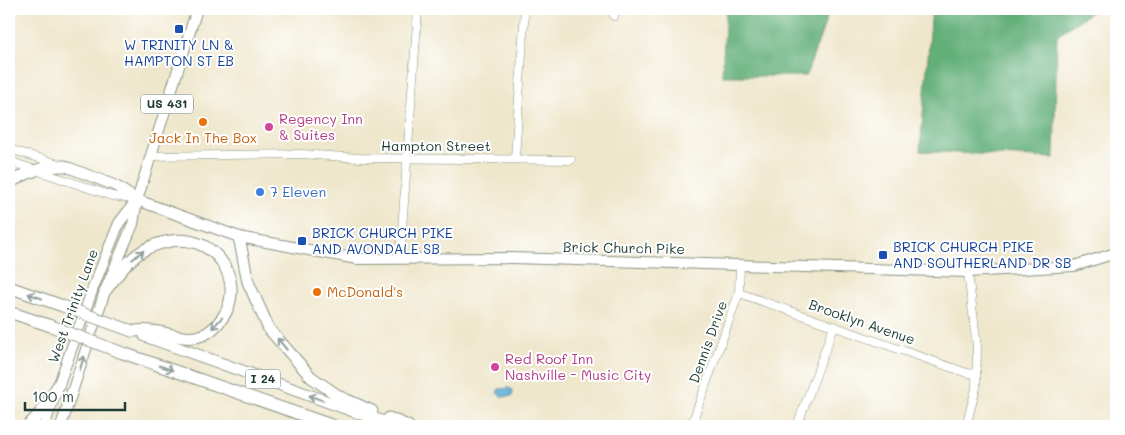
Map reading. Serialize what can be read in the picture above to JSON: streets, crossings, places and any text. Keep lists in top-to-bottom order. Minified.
{"streets":{"highway":["I 24"],"main road":["US 431","Brick Church Pike","West Trinity Lane"],"street":["Hampton Street","Brooklyn Avenue","Dennis Drive"]},"crossings":[["Hampton Street","West Trinity Lane"],["Brick Church Pike","West Trinity Lane"],["Brick Church Pike","Dennis Drive"],["Brooklyn Avenue","Dennis Drive"]],"places":{"transit":["W TRINITY LN & HAMPTON ST EB","BRICK CHURCH PIKE AND AVONDALE SB","BRICK CHURCH PIKE AND SOUTHERLAND DR SB"],"other":["Jack In The Box","Regency Inn & Suites","7 Eleven","McDonald's","Red Roof Inn Nashville - Music City"]},"scale_bar":"100 m"}
